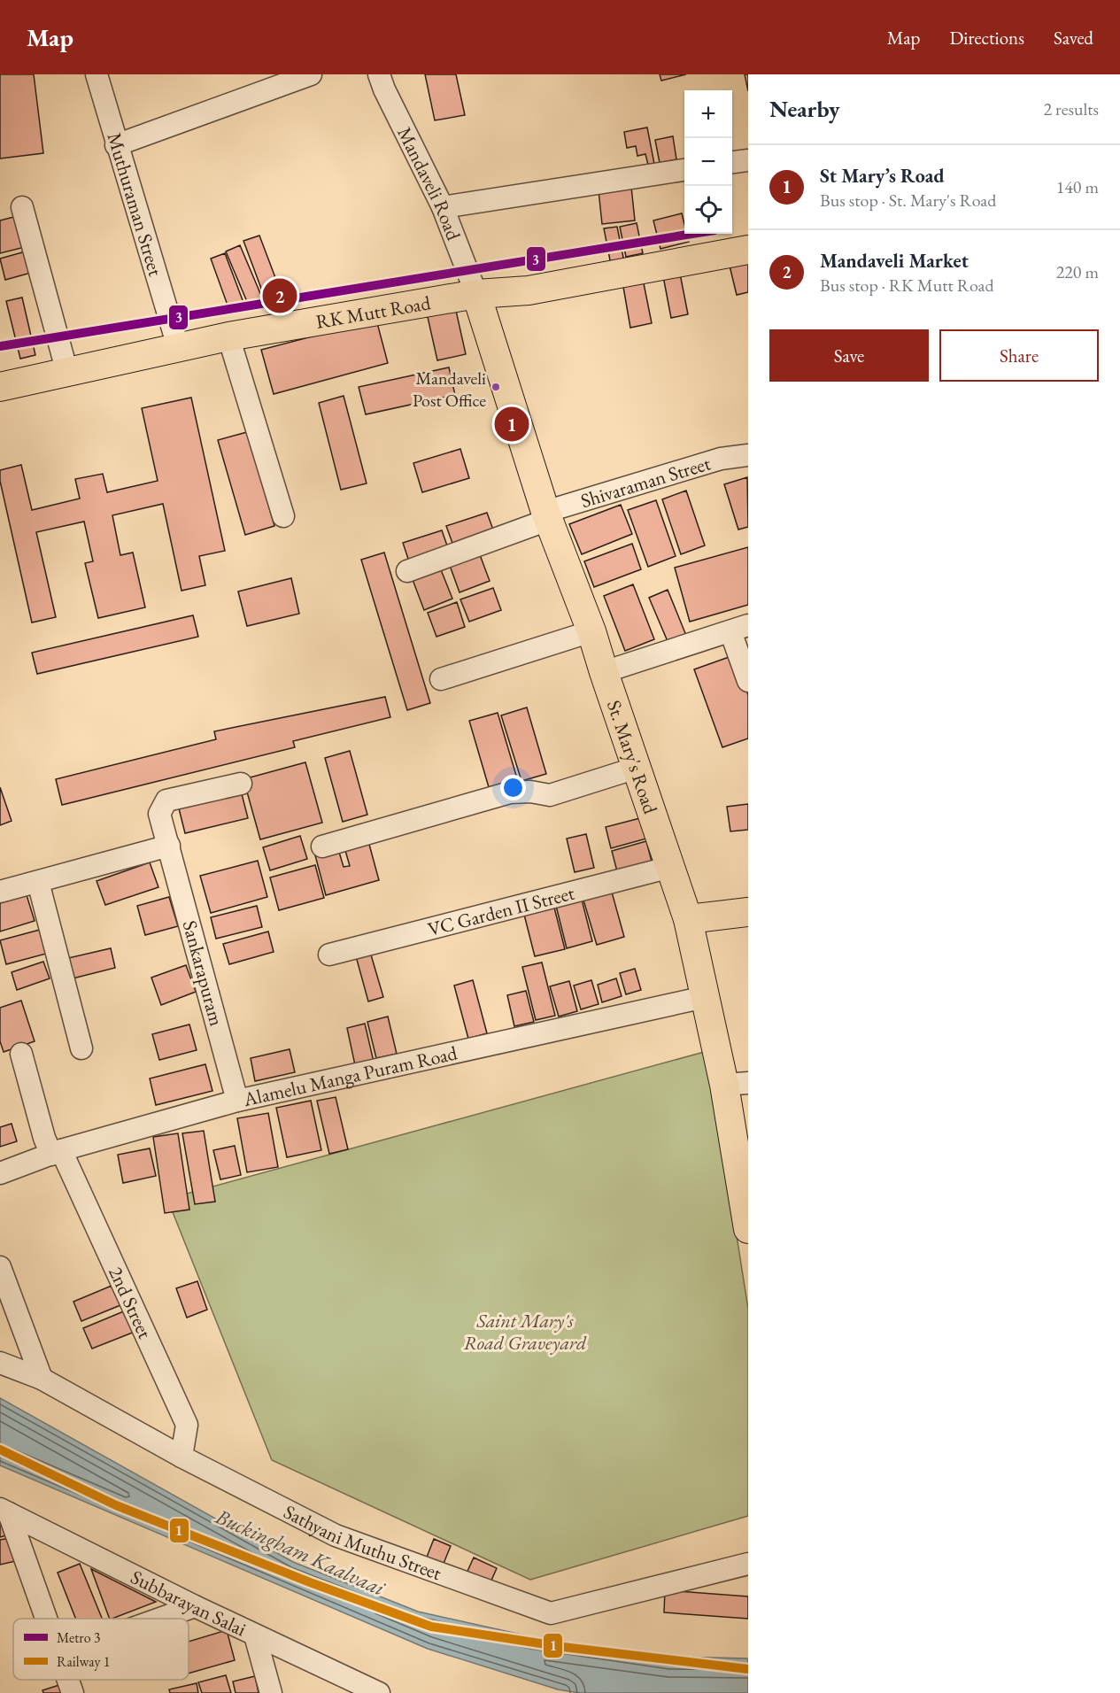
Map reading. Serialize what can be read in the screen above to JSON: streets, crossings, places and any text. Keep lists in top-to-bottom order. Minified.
{"streets":{"main road":["RK Mutt Road","St. Mary's Road"],"street":["Mandaveli Road","Muthuraman Street","Shivaraman Street","VC Garden II Street","Sankarapuram","Alamelu Manga Puram Road","2nd Street","Sathyani Muthu Street","Subbarayan Salai"]},"crossings":[["Mandaveli Road","RK Mutt Road"],["Mandaveli Road","St. Mary's Road"],["RK Mutt Road","St. Mary's Road"],["Shivaraman Street","St. Mary's Road"],["St. Mary's Road","VC Garden II Street"],["St. Mary's Road","Alamelu Manga Puram Road"],["Sankarapuram","Alamelu Manga Puram Road"],["Alamelu Manga Puram Road","2nd Street"],["2nd Street","Sathyani Muthu Street"]],"water":["Buckingham Kaalvaai"],"parks":["Saint Mary's Road Graveyard"],"places":["Mandaveli Post Office"],"lines":["metro line 3","rail line 1"],"legend":["Metro 3","Railway 1"],"page":{"header":"Map","nav":["Map","Directions","Saved"],"heading":["Nearby","2 results"],"map_buttons":["+","−"],"list":[{"mark":"1","name":"St Mary’s Road","note":"Bus stop · St. Mary's Road","value":"140 m"},{"mark":"2","name":"Mandaveli Market","note":"Bus stop · RK Mutt Road","value":"220 m"}],"pins":["2","1"],"buttons":["Save","Share"]}}
